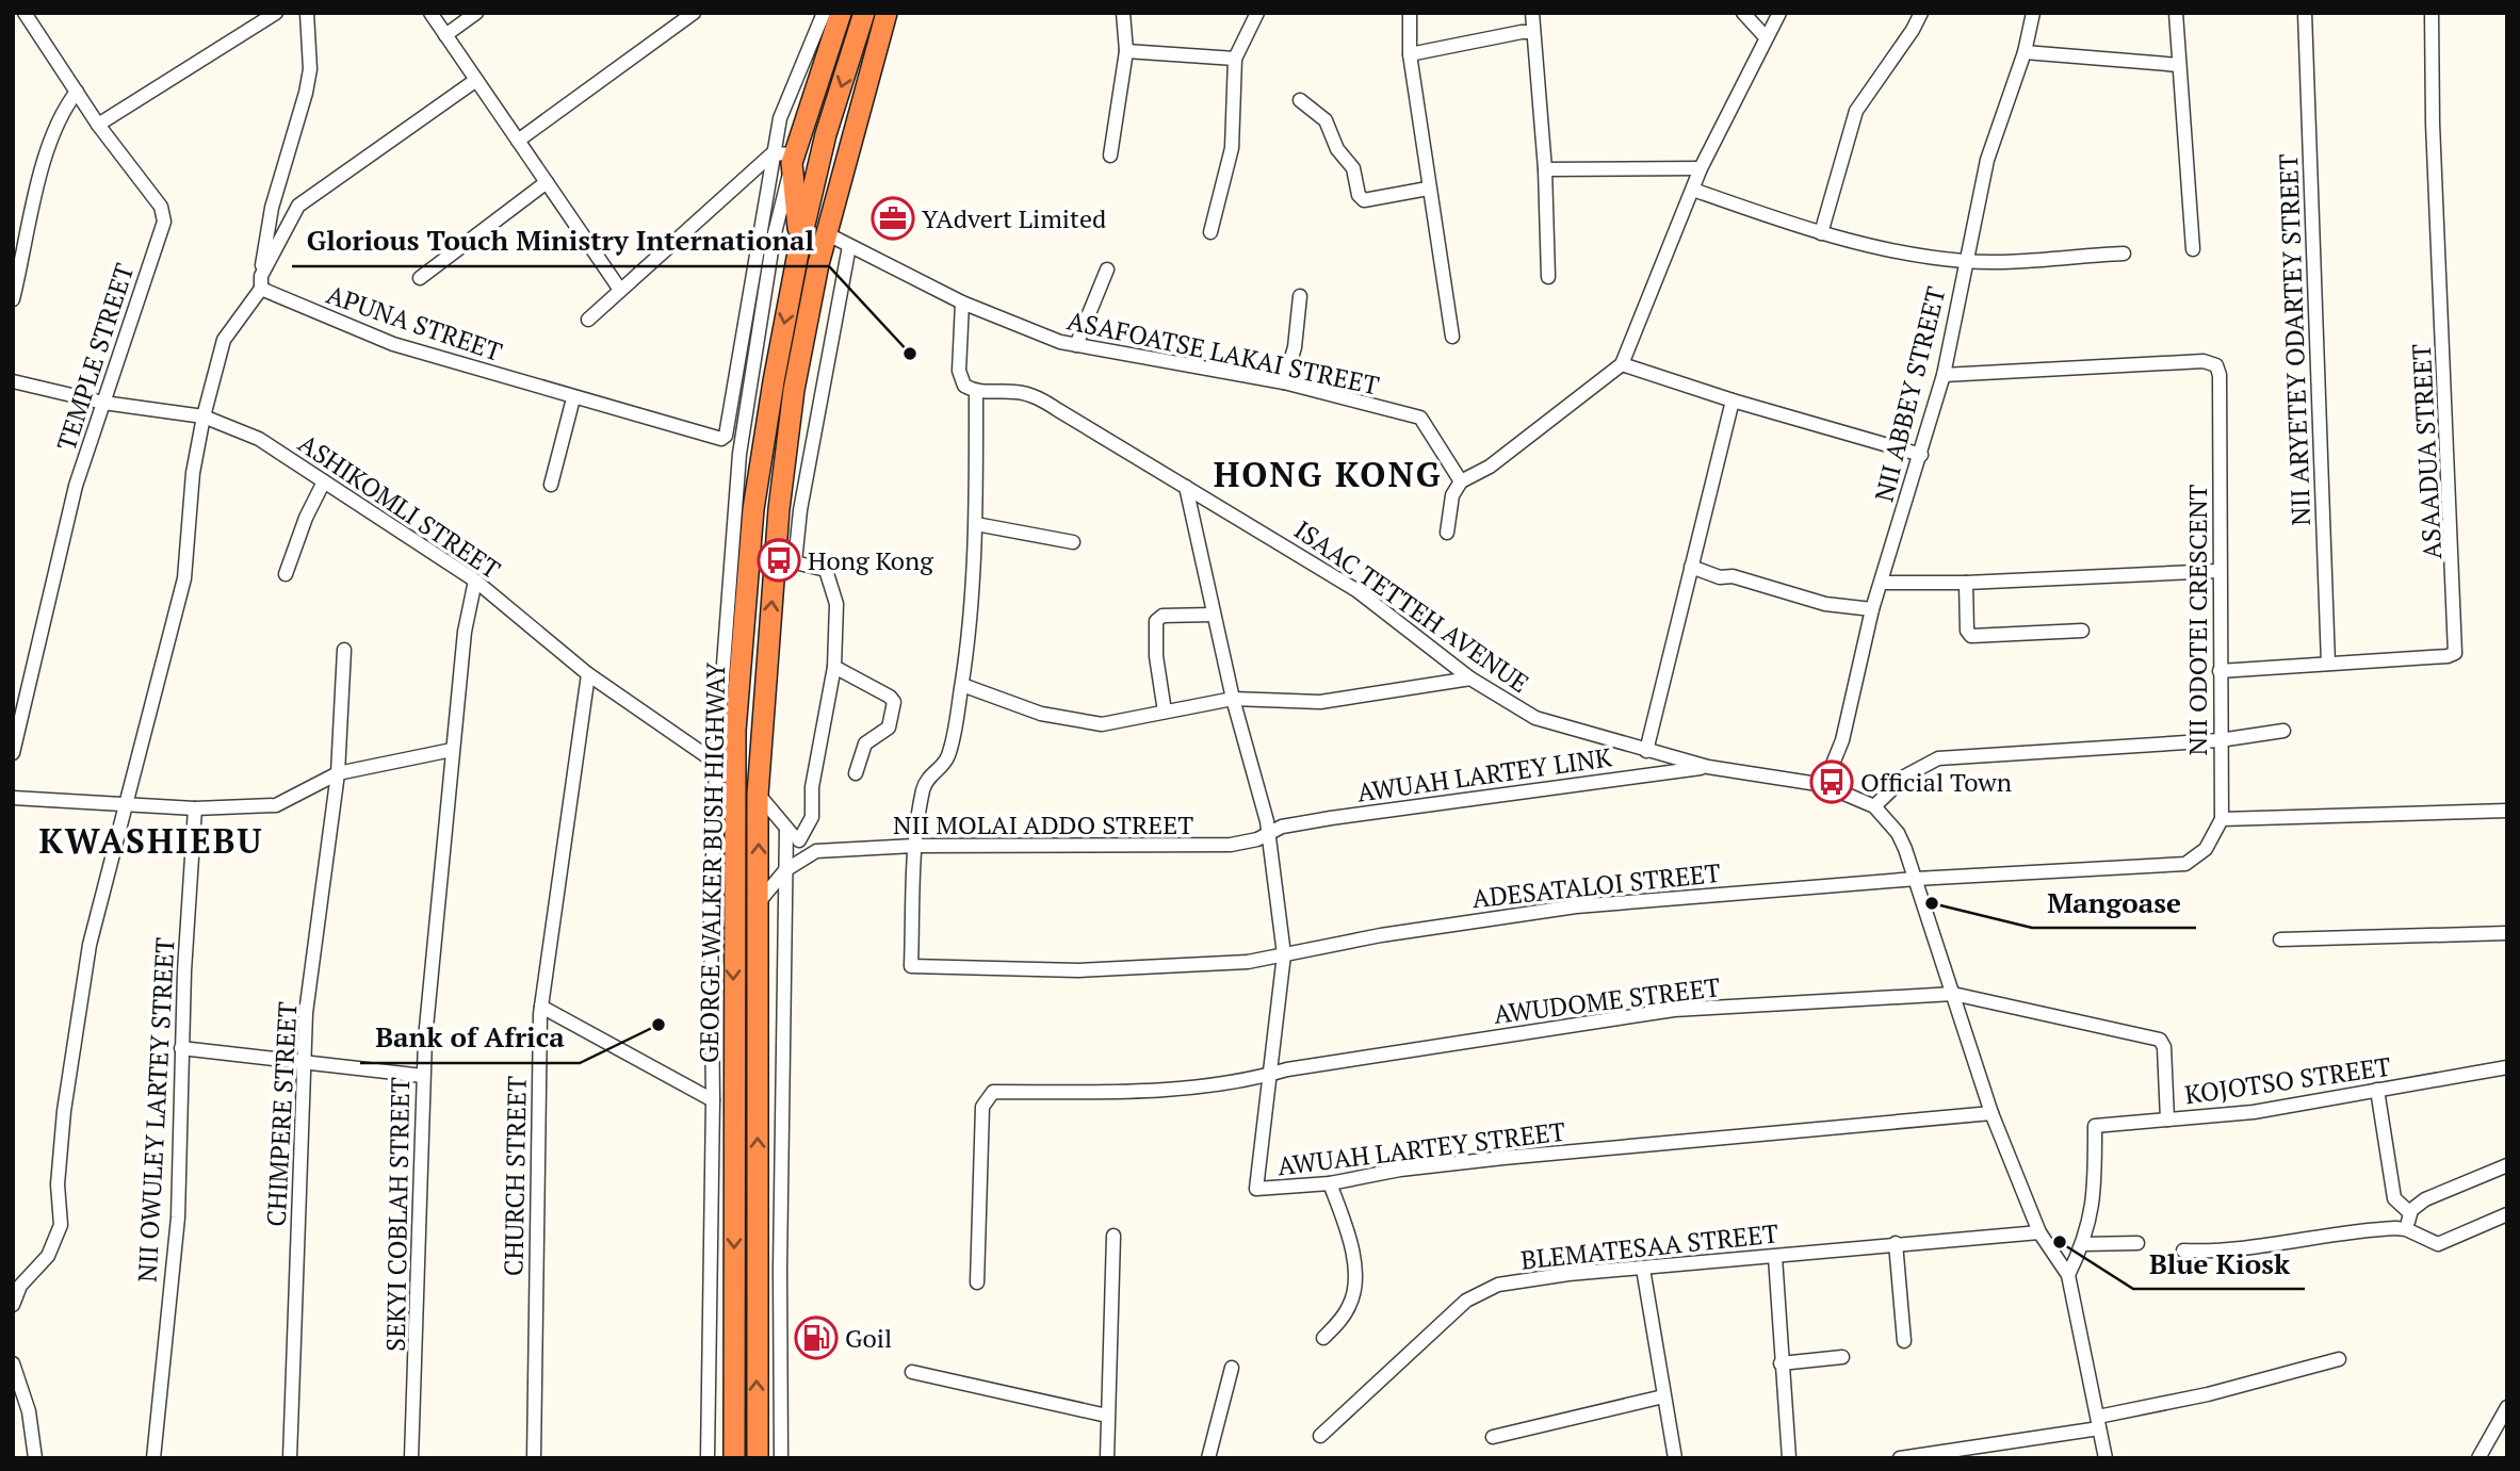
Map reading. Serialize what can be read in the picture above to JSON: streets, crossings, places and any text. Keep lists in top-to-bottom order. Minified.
{"streets":{"highway":["GEORGE WALKER BUSH HIGHWAY"],"street":["APUNA STREET","NII ARYETEY ODARTEY STREET","ASAFOATSE LAKAI STREET","TEMPLE STREET","NII ABBEY STREET","ASAADUA STREET","ASHIKOMLI STREET","ISAAC TETTEH AVENUE","NII ODOTEI CRESCENT","AWUAH LARTEY LINK","NII MOLAI ADDO STREET","ADESATALOI STREET","AWUDOME STREET","KOJOTSO STREET","NII OWULEY LARTEY STREET","CHIMPERE STREET","AWUAH LARTEY STREET","CHURCH STREET","SEKYI COBLAH STREET","BLEMATESAA STREET"]},"crossings":[["NII ARYETEY ODARTEY STREET","ASAADUA STREET"],["ASAFOATSE LAKAI STREET","GEORGE WALKER BUSH HIGHWAY"],["TEMPLE STREET","ASHIKOMLI STREET"],["NII ABBEY STREET","ISAAC TETTEH AVENUE"],["NII ABBEY STREET","NII ODOTEI CRESCENT"],["ASAADUA STREET","NII ODOTEI CRESCENT"],["ASHIKOMLI STREET","CHURCH STREET"],["ASHIKOMLI STREET","SEKYI COBLAH STREET"],["ISAAC TETTEH AVENUE","AWUAH LARTEY LINK"],["ISAAC TETTEH AVENUE","ADESATALOI STREET"],["ISAAC TETTEH AVENUE","AWUDOME STREET"],["ISAAC TETTEH AVENUE","KOJOTSO STREET"],["ISAAC TETTEH AVENUE","AWUAH LARTEY STREET"],["ISAAC TETTEH AVENUE","BLEMATESAA STREET"],["AWUAH LARTEY LINK","NII MOLAI ADDO STREET"],["AWUAH LARTEY LINK","AWUAH LARTEY STREET"],["NII MOLAI ADDO STREET","GEORGE WALKER BUSH HIGHWAY"],["NII MOLAI ADDO STREET","ADESATALOI STREET"],["NII MOLAI ADDO STREET","AWUAH LARTEY STREET"],["ADESATALOI STREET","AWUAH LARTEY STREET"],["AWUDOME STREET","KOJOTSO STREET"],["AWUDOME STREET","AWUAH LARTEY STREET"]],"districts":["HONG KONG","KWASHIEBU"],"places":{"office":["YAdvert Limited"],"other":["Glorious Touch Ministry International","Mangoase","Bank of Africa","Blue Kiosk"],"bus stop":["Hong Kong","Official Town"],"fuel station":["Goil"]}}
